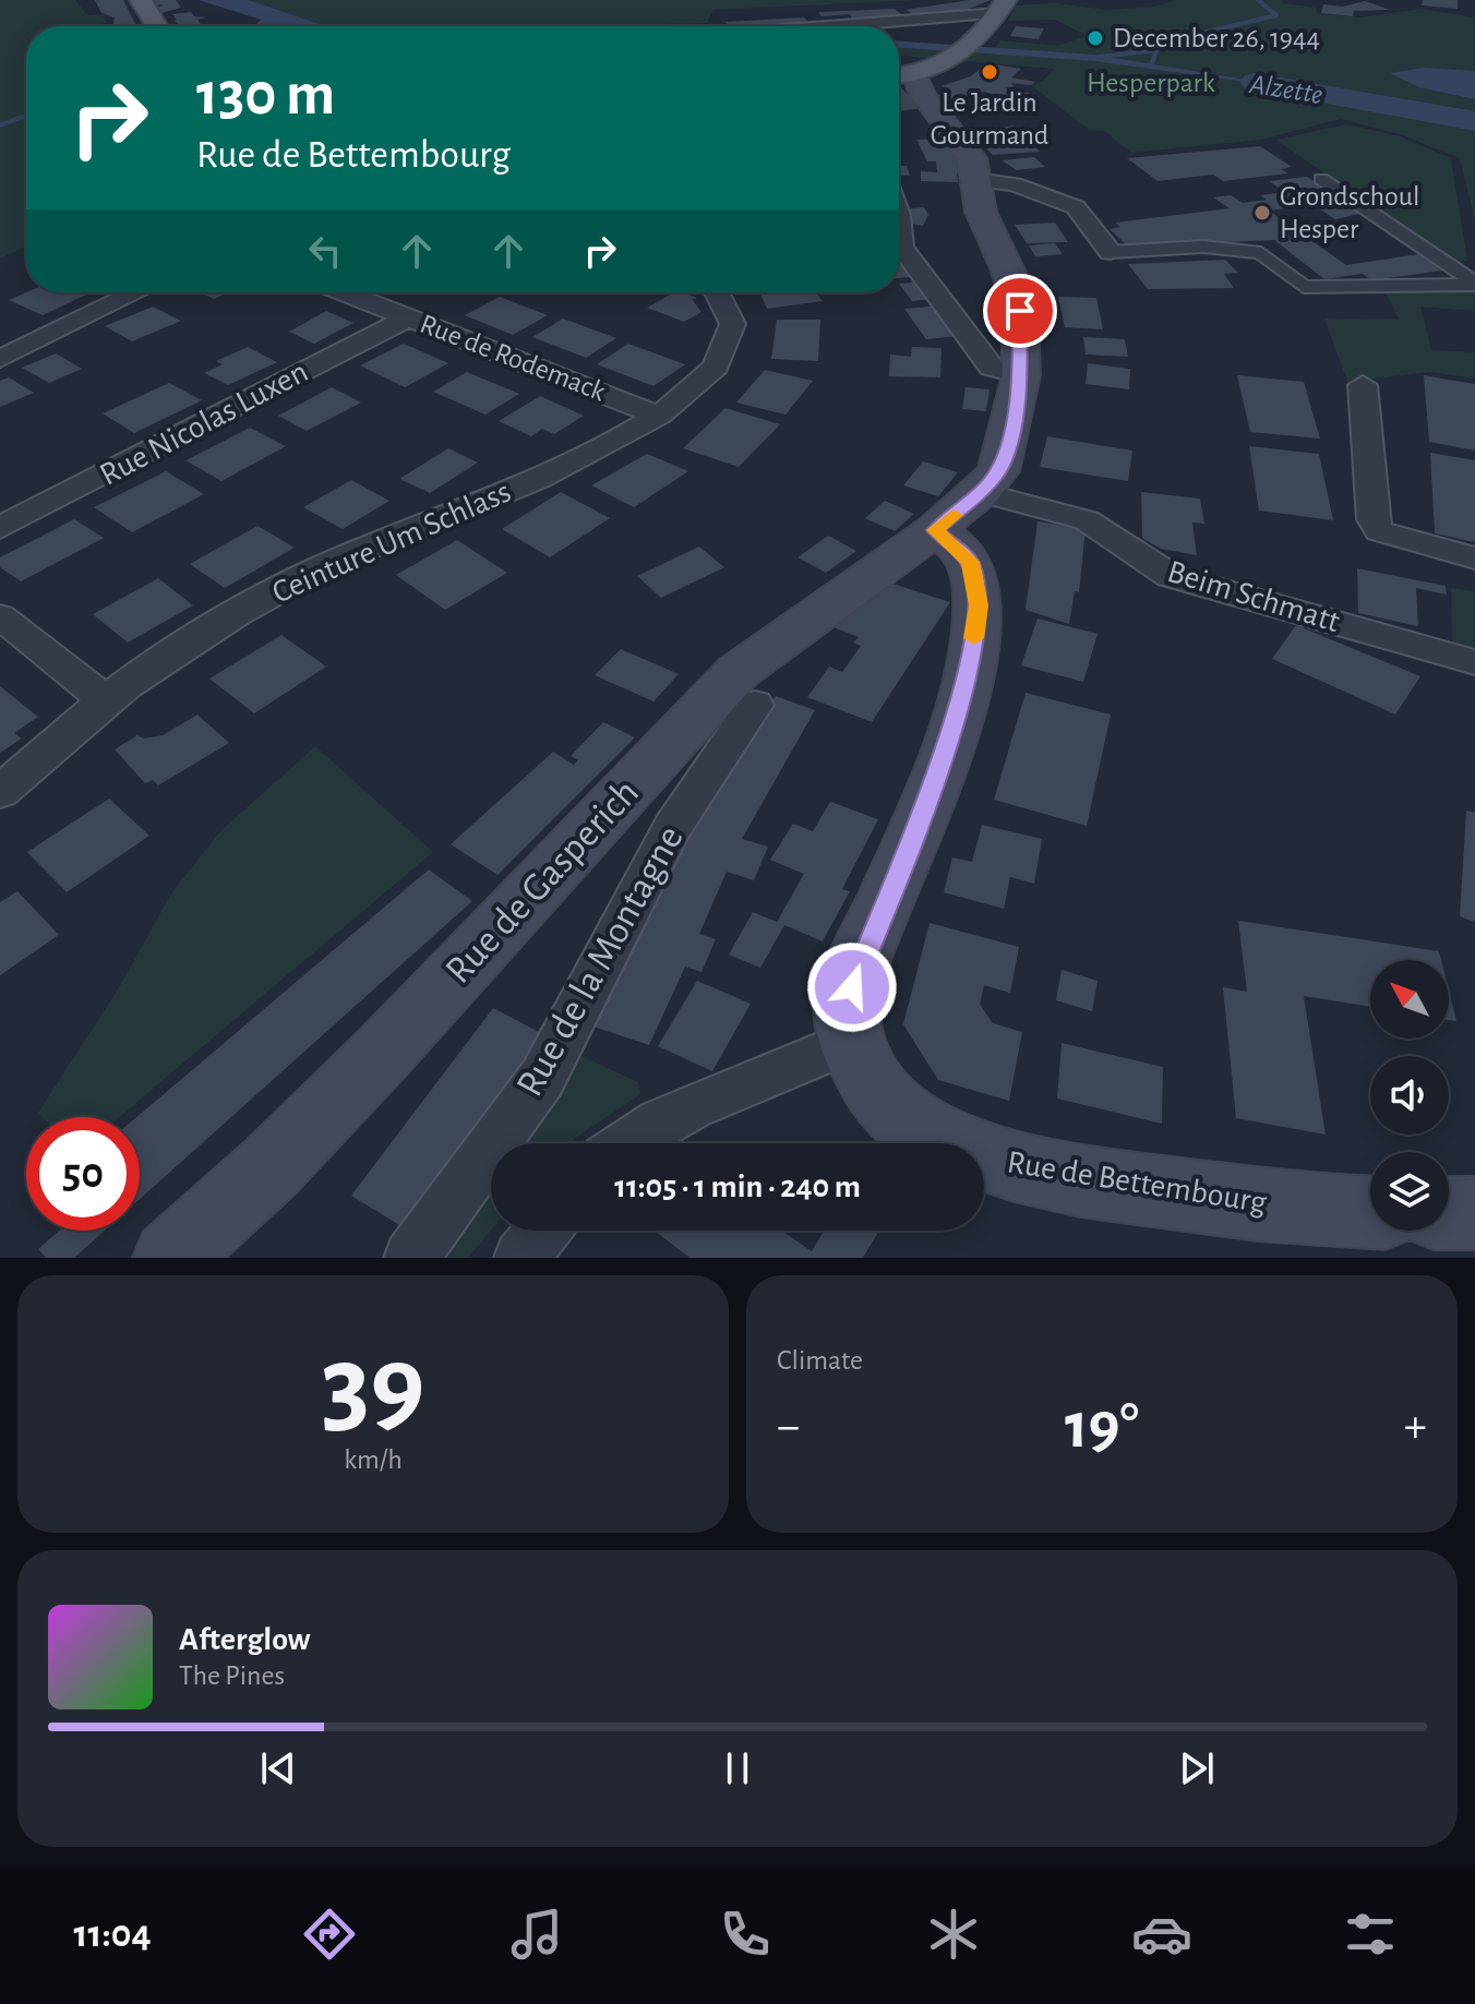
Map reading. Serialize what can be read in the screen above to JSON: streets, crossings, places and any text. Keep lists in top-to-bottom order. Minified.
{"streets":{"main road":["Rue de Gasperich","Rue de Bettembourg"],"street":["Rue de Rodemack","Rue Nicolas Luxen","Ceinture Um Schlass","Beim Schmatt","Rue de la Montagne"]},"crossings":[["Rue de Rodemack","Rue Nicolas Luxen"],["Rue de Rodemack","Ceinture Um Schlass"],["Beim Schmatt","Rue de Gasperich"],["Beim Schmatt","Rue de Bettembourg"],["Rue de Gasperich","Rue de Bettembourg"]],"water":["Alzette"],"parks":["Hesperpark"],"places":["December 26, 1944","Le Jardin Gourmand","Grondschoul Hesper"],"north":"top left","page":{"turn":["130 m","Rue de Bettembourg"],"limit":"50","trip":"11:05 · 1 min · 240 m","tile":[["39","km/h"],"Climate"],"heat":["−","19°","+"],"song":["Afterglow","The Pines"],"tabs":"11:04"}}
